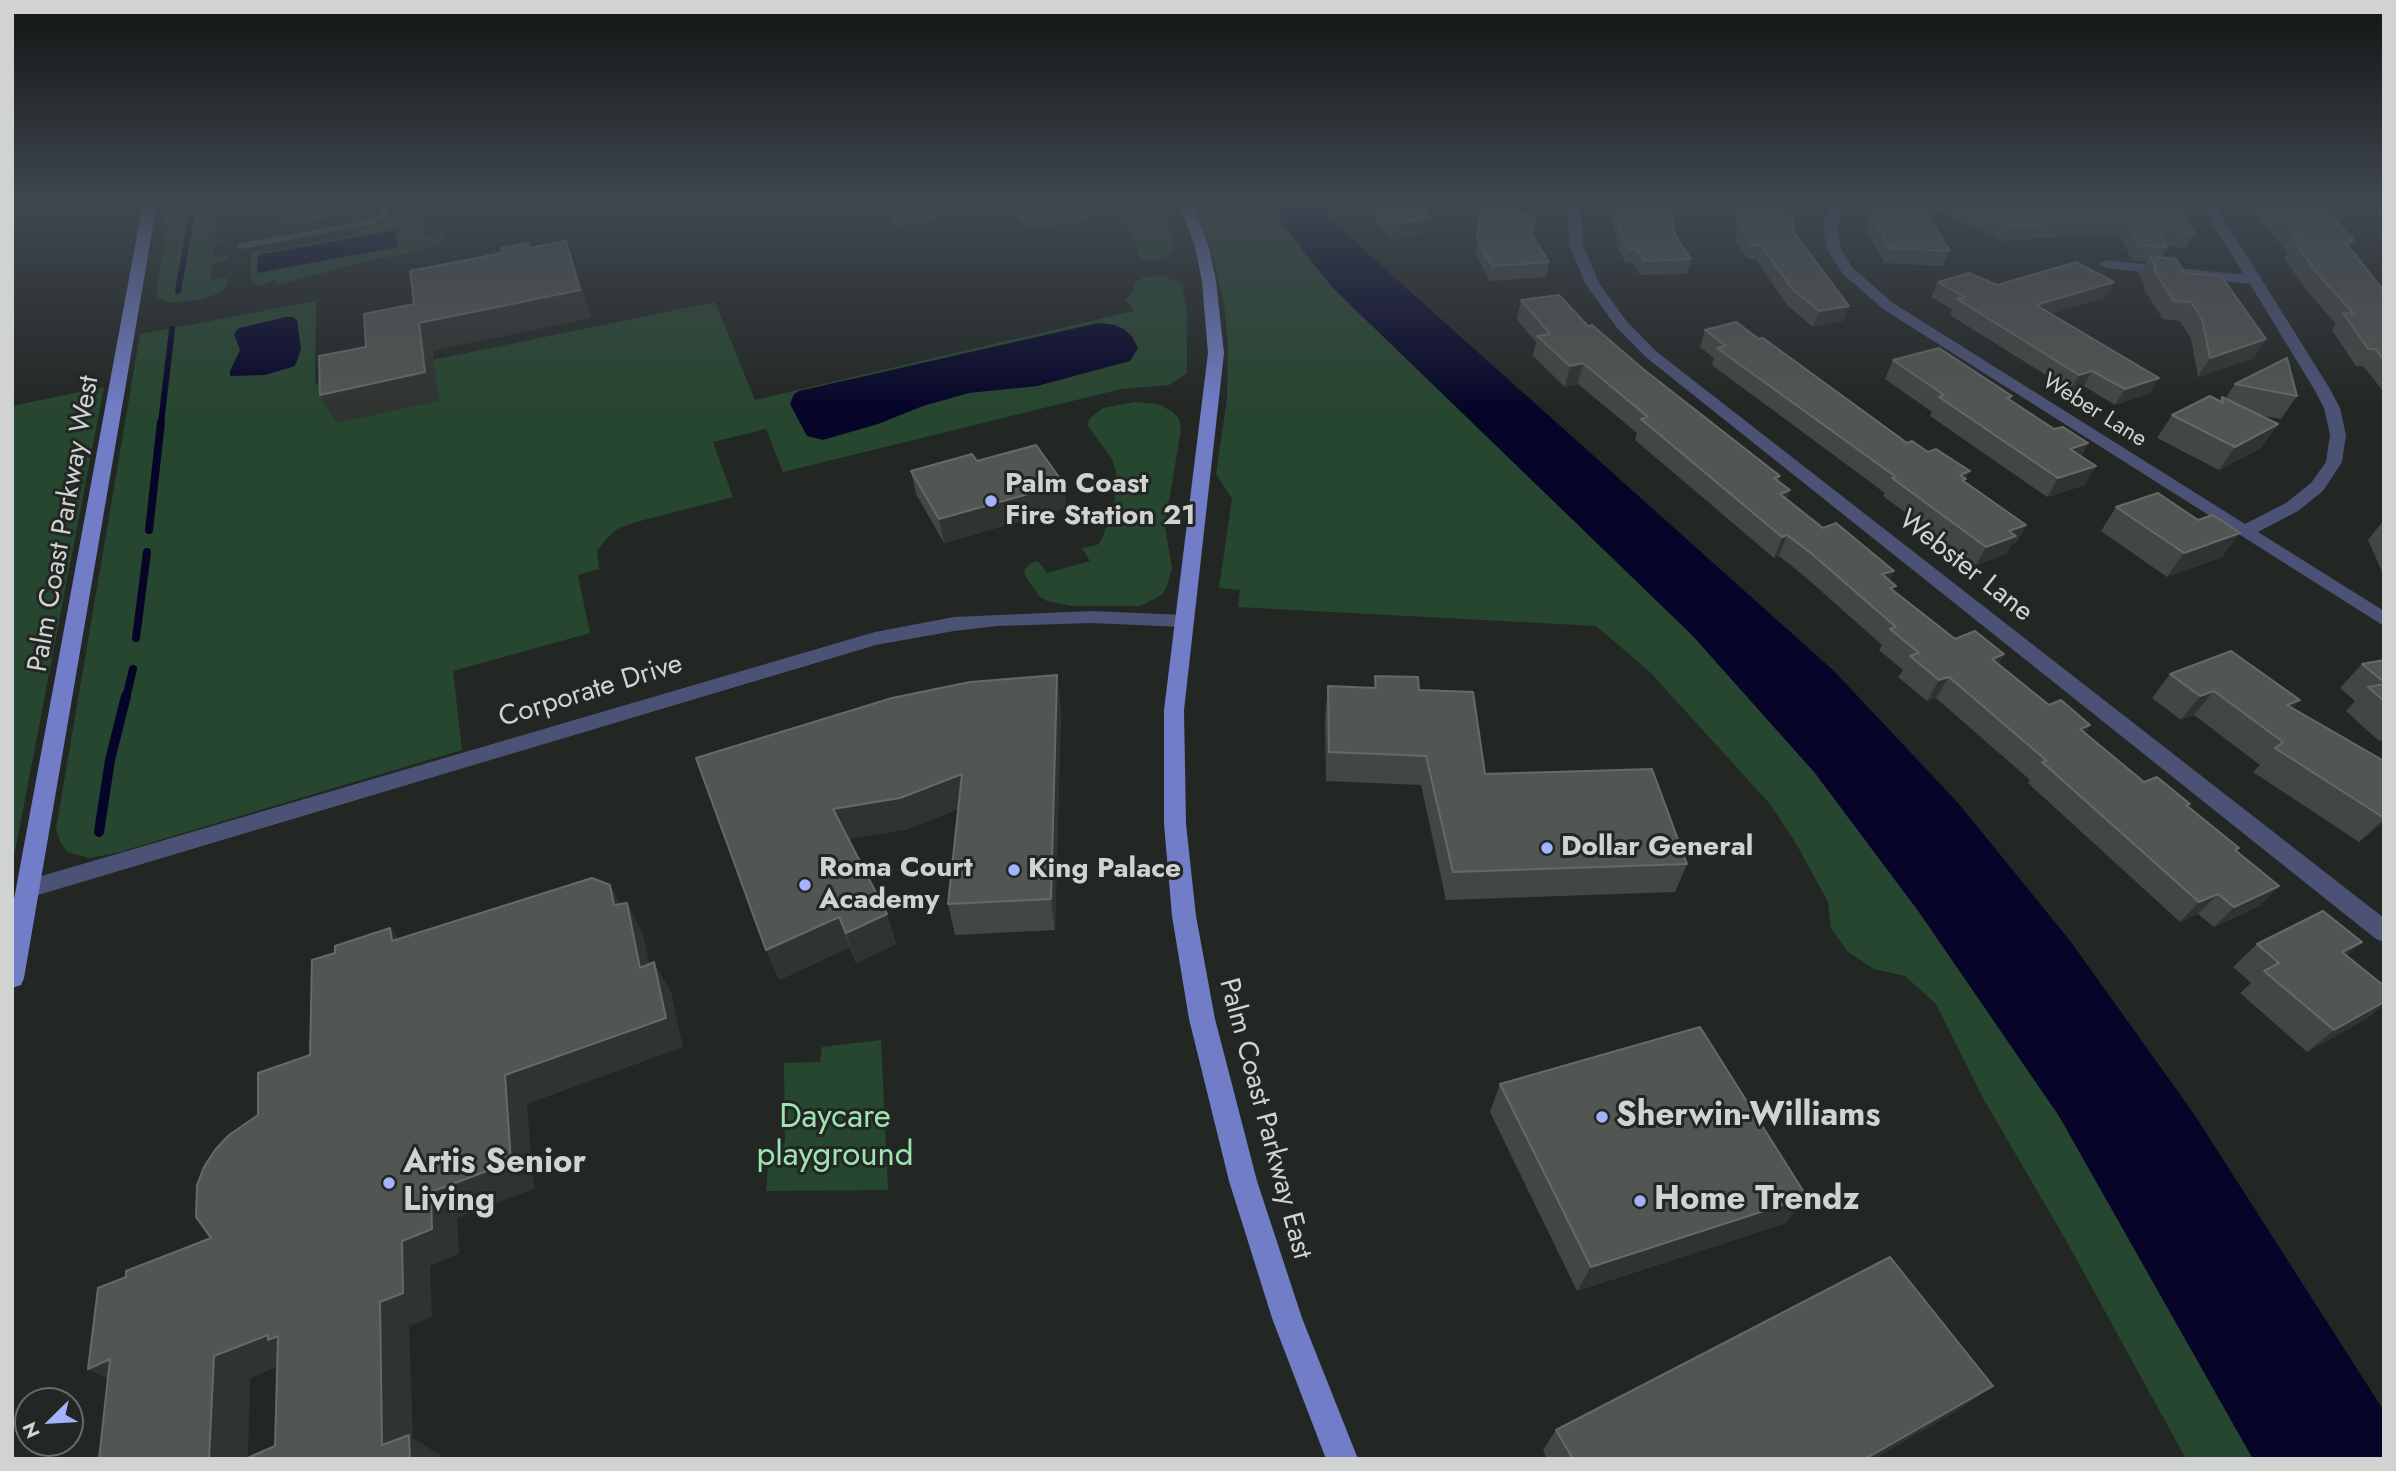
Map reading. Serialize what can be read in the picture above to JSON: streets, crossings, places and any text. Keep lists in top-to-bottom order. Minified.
{"streets":{"main road":["Palm Coast Parkway West","Palm Coast Parkway East"],"street":["Weber Lane","Webster Lane","Corporate Drive"]},"crossings":[["Palm Coast Parkway West","Corporate Drive"],["Corporate Drive","Palm Coast Parkway East"]],"parks":["Daycare playground"],"places":["Palm Coast Fire Station 21","Dollar General","King Palace","Roma Court Academy","Sherwin-Williams","Artis Senior Living","Home Trendz"],"north":"bottom left"}
